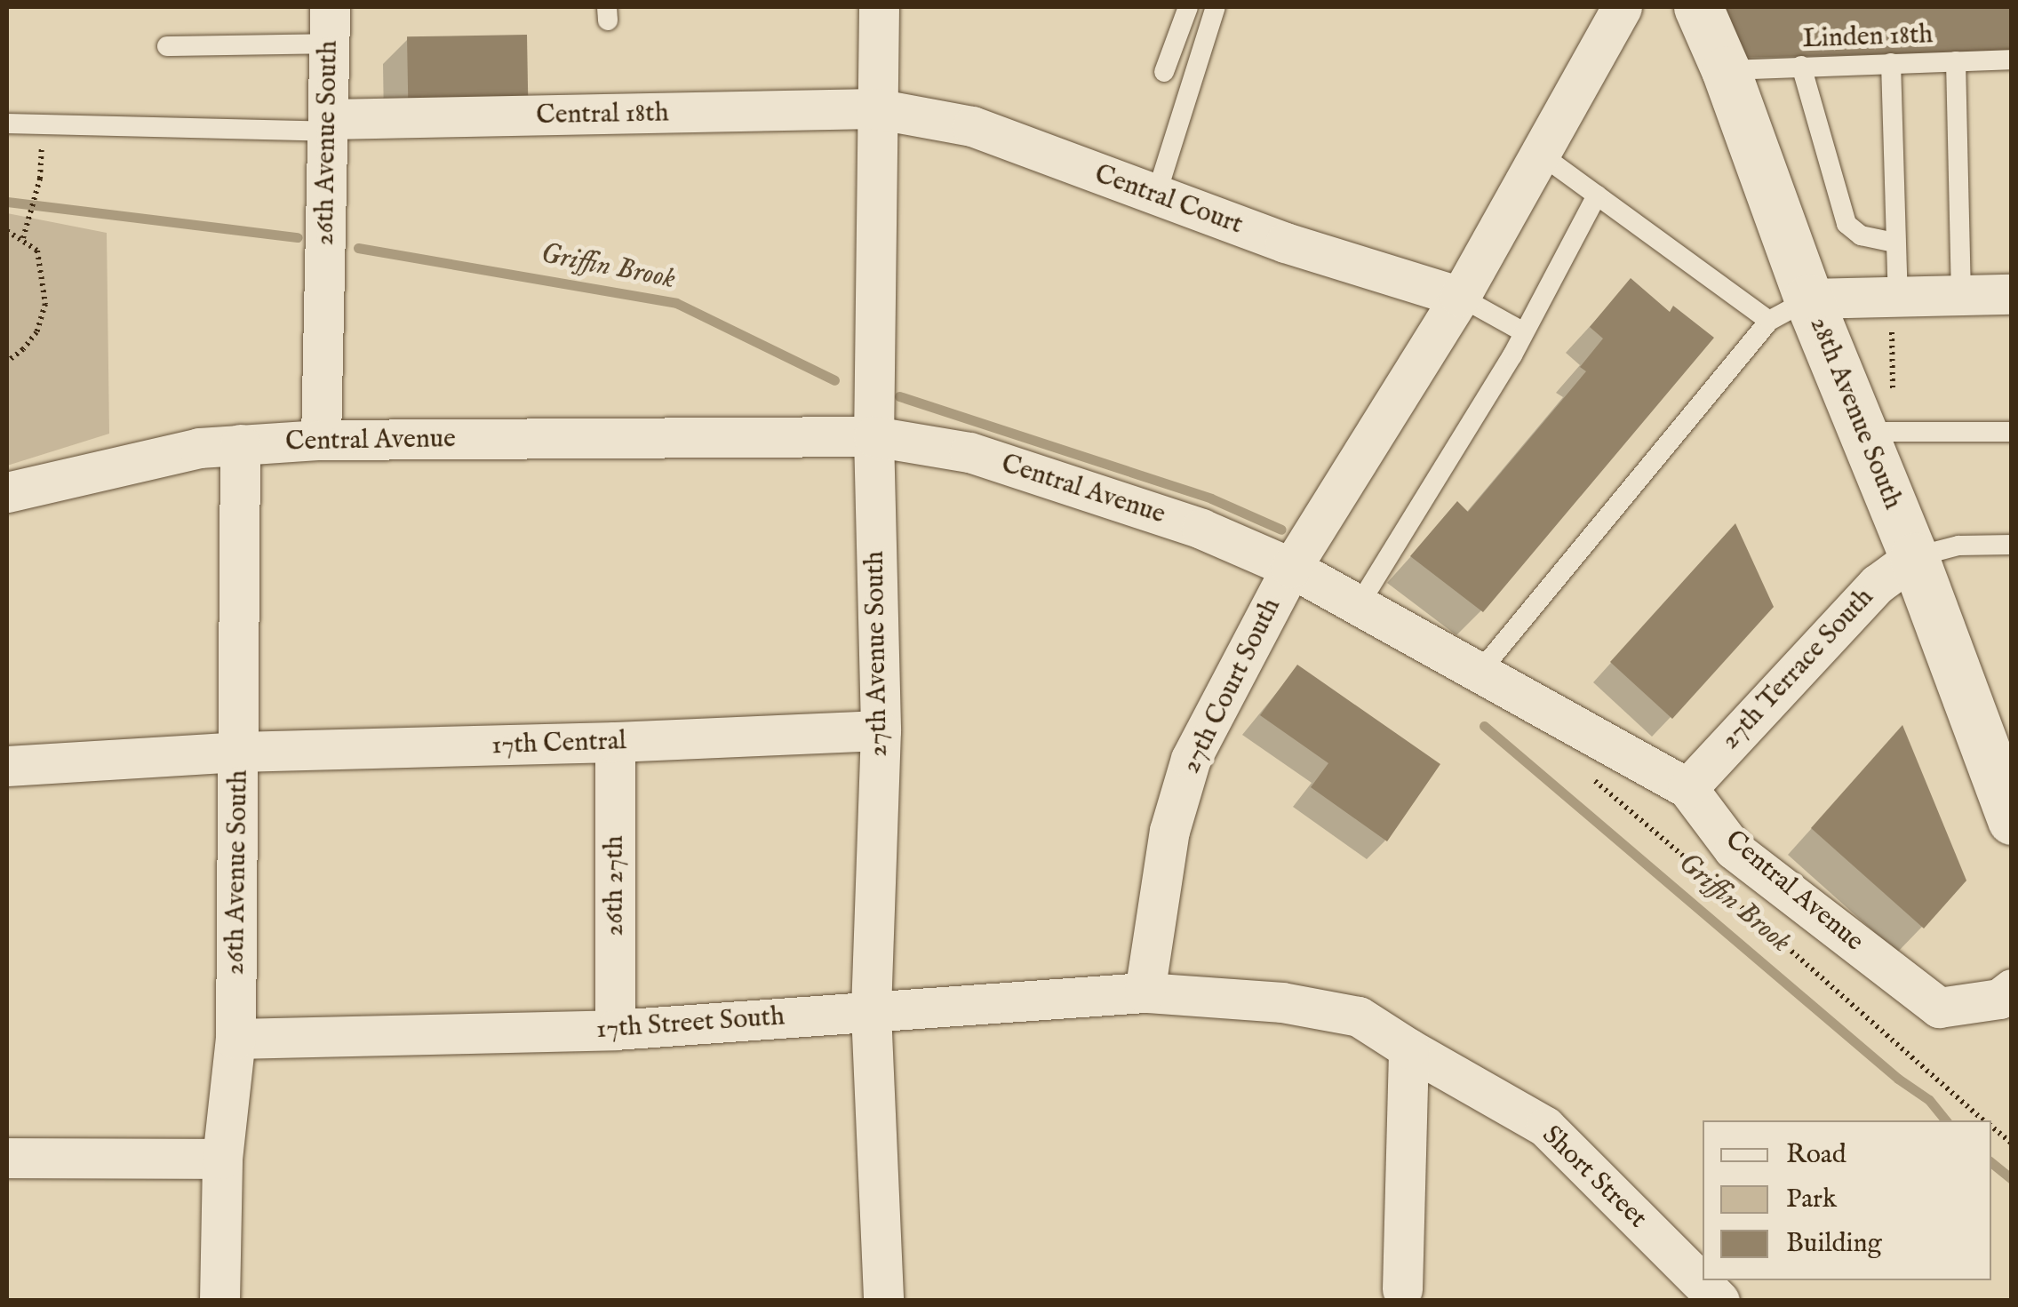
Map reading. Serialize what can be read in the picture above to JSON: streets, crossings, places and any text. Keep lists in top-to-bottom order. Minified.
{"streets":{"main road":["28th Avenue South"],"street":["Central 18th","26th Avenue South","Central Court","Central Avenue","27th Avenue South","27th Terrace South","27th Court South","17th Central","26th 27th","17th Street South","Short Street"],"lane":["Linden 18th"]},"crossings":[["Linden 18th","28th Avenue South"],["Central 18th","26th Avenue South"],["Central 18th","Central Court"],["Central 18th","27th Avenue South"],["26th Avenue South","Central Avenue"],["26th Avenue South","17th Central"],["26th Avenue South","17th Street South"],["Central Court","27th Avenue South"],["Central Court","27th Court South"],["28th Avenue South","27th Terrace South"],["Central Avenue","27th Avenue South"],["Central Avenue","27th Terrace South"],["Central Avenue","27th Court South"],["27th Avenue South","17th Central"],["27th Avenue South","17th Street South"],["27th Court South","17th Street South"],["17th Central","26th 27th"],["26th 27th","17th Street South"]],"water":["Griffin Brook"],"legend":["Road","Park","Building"]}
